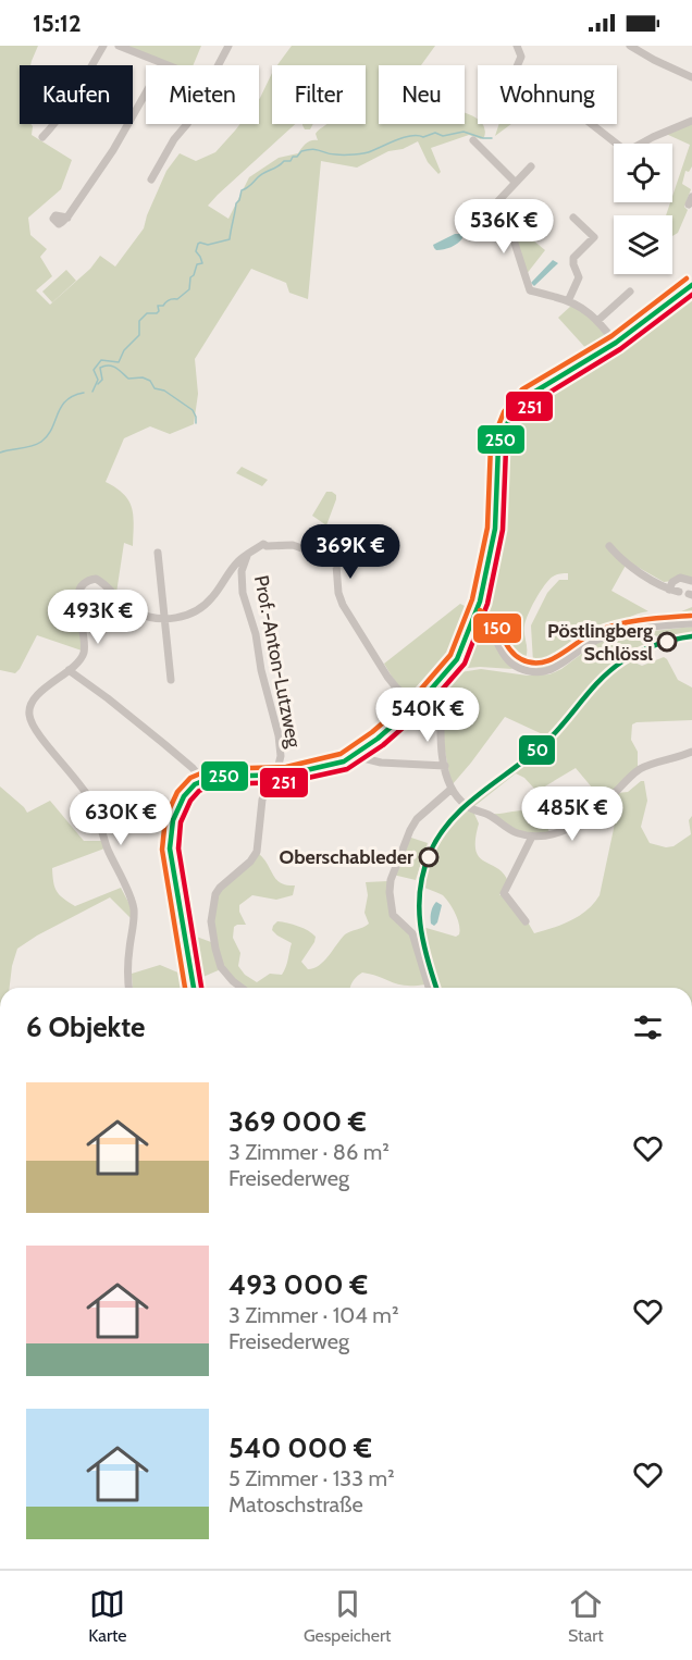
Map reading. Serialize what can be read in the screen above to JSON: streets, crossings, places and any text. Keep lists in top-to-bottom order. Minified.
{"streets":{"street":["Prof.-Anton-Lutzweg"]},"places":["Pöstlingberg Schlössl","Oberschableder"],"lines":["transit line 150","transit line 250","transit line 251","transit line 50"],"page":{"status":"15:12","chip":["Kaufen","Mieten","Filter","Neu","Wohnung"],"price":["536K €","369K €","493K €","540K €","485K €","630K €"],"heading":"6 Objekte","list":[{"name":"369 000 €","note":"3 Zimmer · 86 m² · Freisederweg"},{"name":"493 000 €","note":"3 Zimmer · 104 m² · Freisederweg"},{"name":"540 000 €","note":"5 Zimmer · 133 m² · Matoschstraße"}],"tabs":["Karte","Gespeichert","Start"]}}
